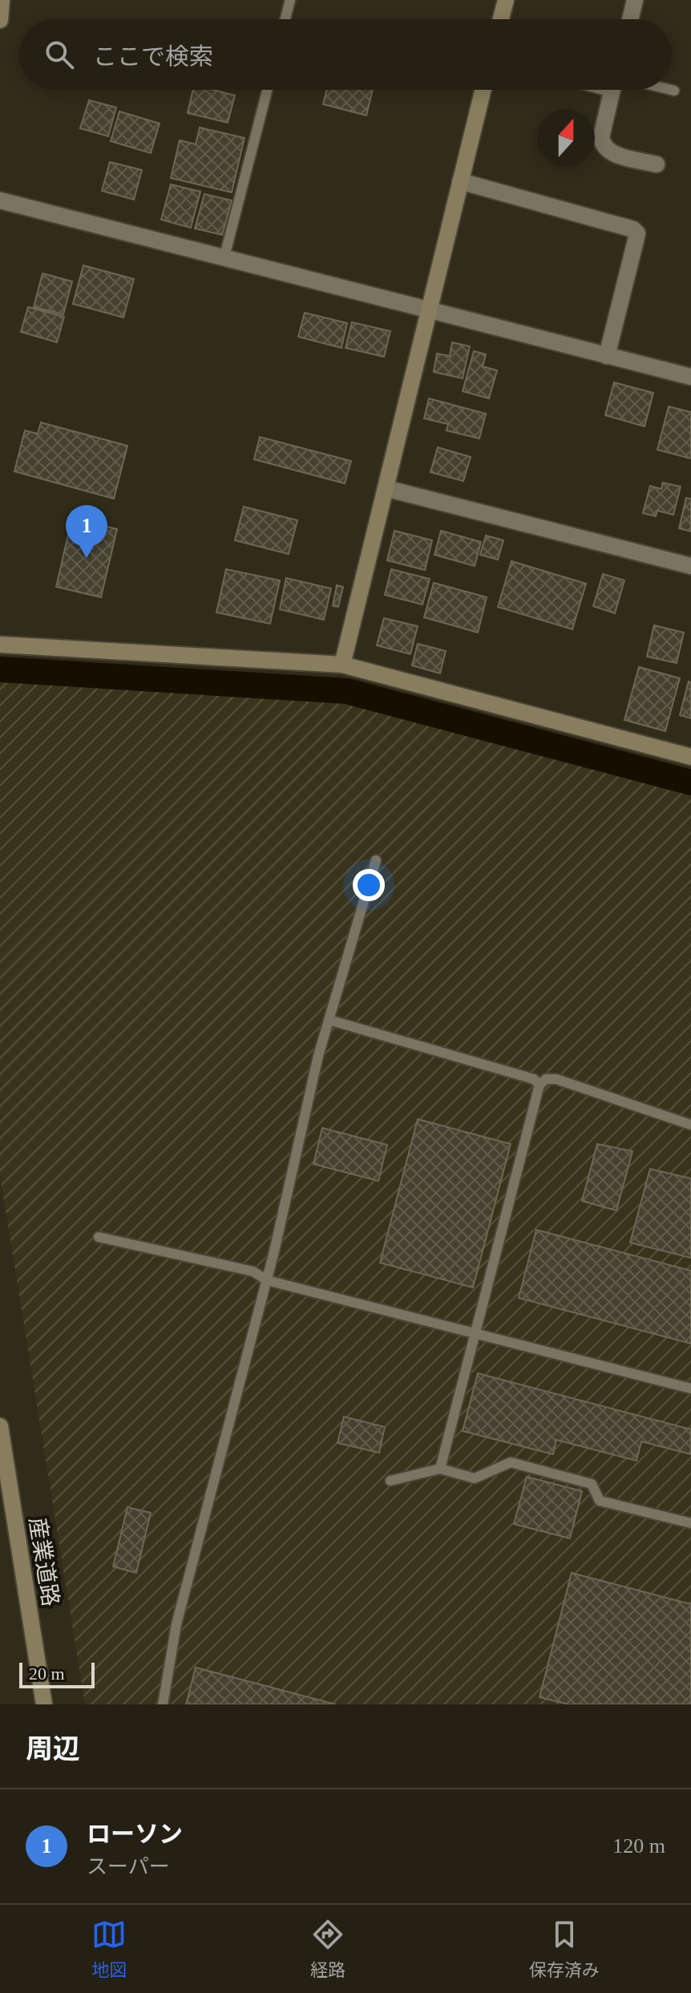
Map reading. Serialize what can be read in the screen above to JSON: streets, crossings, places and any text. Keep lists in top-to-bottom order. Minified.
{"streets":{"street":["産業道路"]},"scale_bar":"20 m","north":"top","page":{"search":"ここで検索","pins":"1","scale":"20 m","heading":"周辺","list":[{"mark":"1","name":"ローソン","note":"スーパー","value":"120 m"}],"nav":["地図","経路","保存済み"]}}
